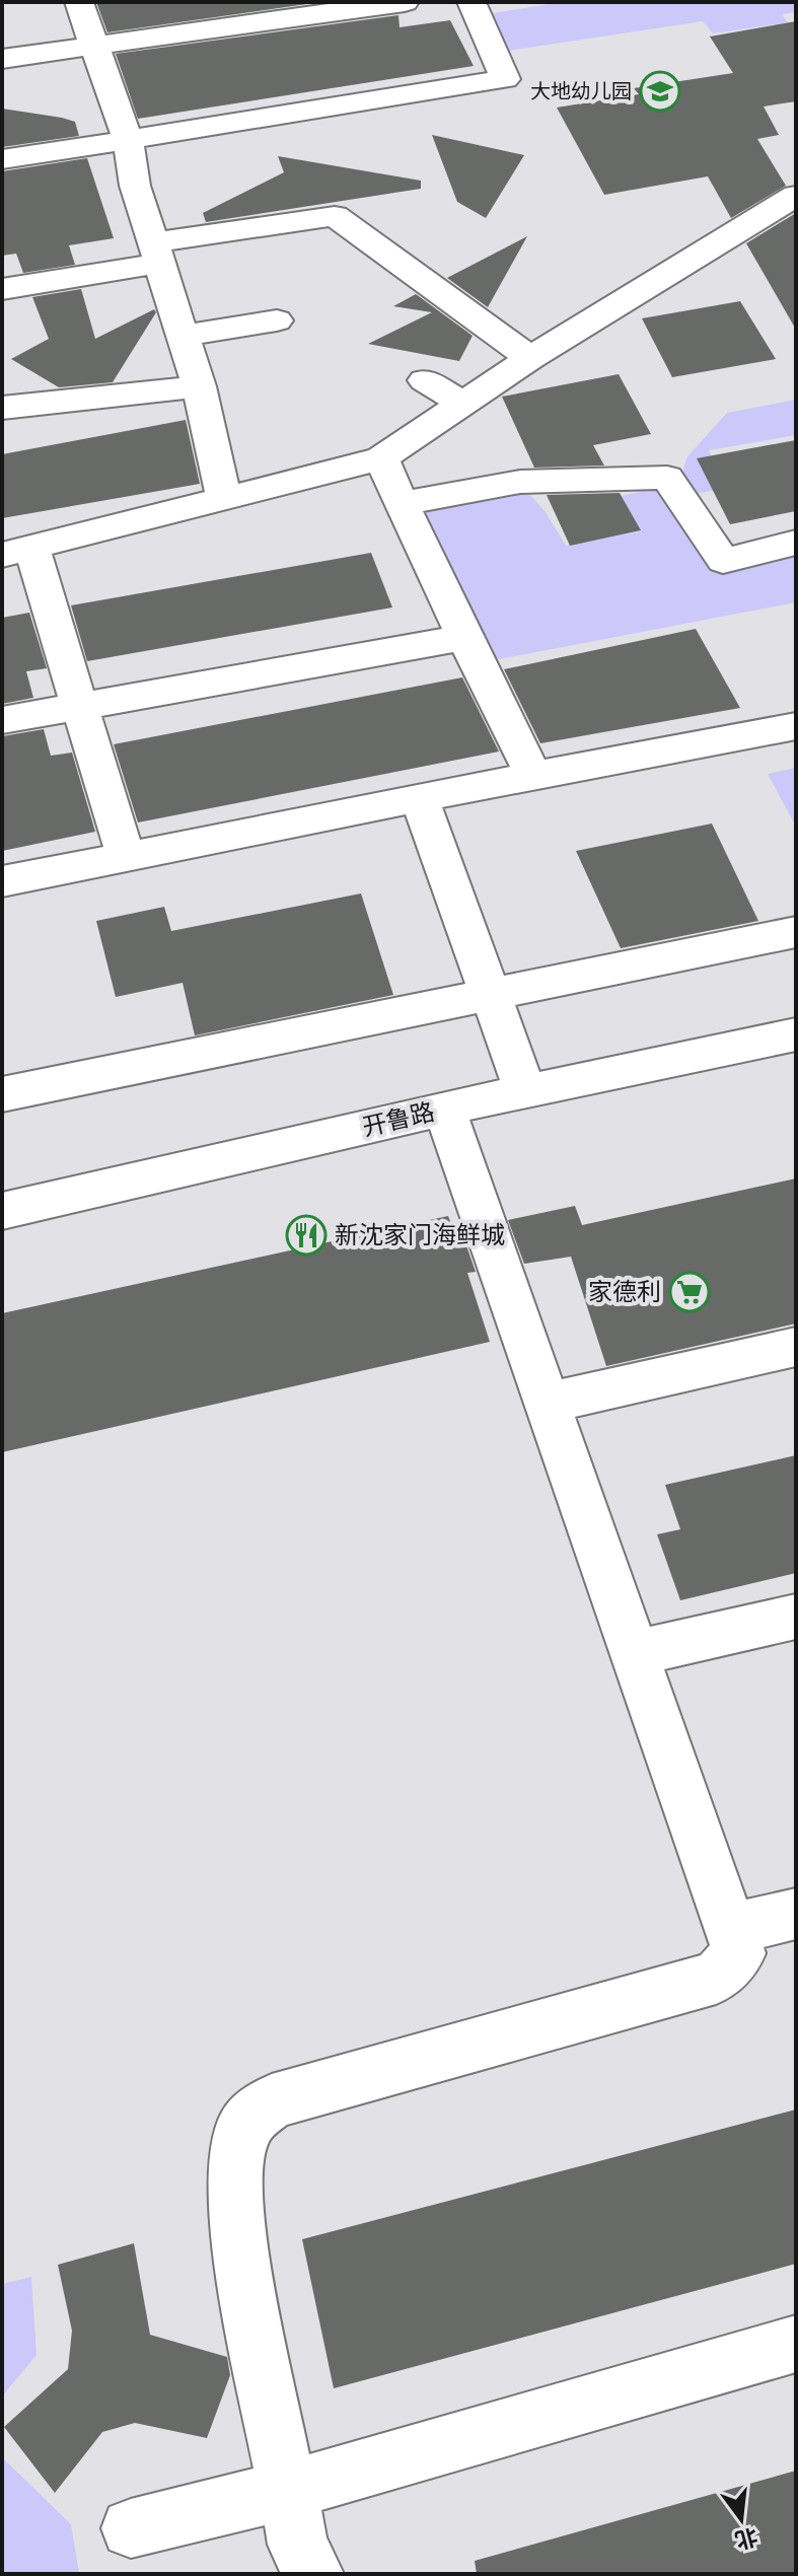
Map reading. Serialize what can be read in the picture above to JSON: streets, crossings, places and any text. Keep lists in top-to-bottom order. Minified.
{"streets":{"street":["开鲁路"]},"places":{"school or university":["大地幼儿园"],"restaurant":["新沈家门海鲜城"],"supermarket":["家德利"]},"north":"bottom"}
